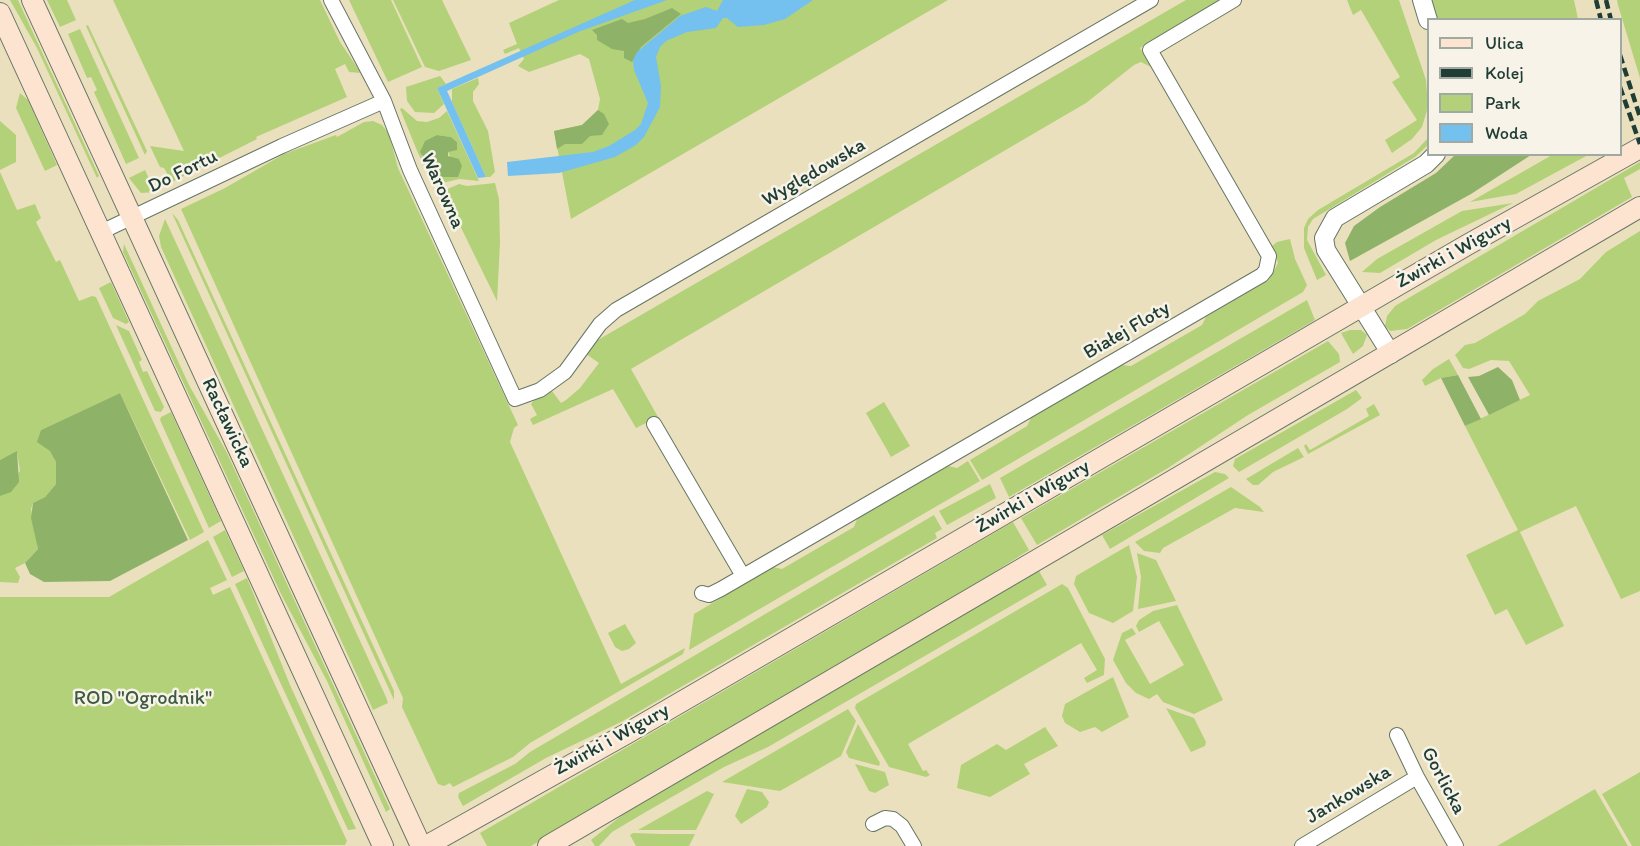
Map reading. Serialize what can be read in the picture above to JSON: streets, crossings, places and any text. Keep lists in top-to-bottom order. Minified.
{"streets":{"main road":["Żwirki i Wigury","Racławicka"],"street":["Do Fortu","Wyględowska","Warowna","Białej Floty","Gorlicka","Jankowska"]},"crossings":[["Do Fortu","Warowna"],["Do Fortu","Racławicka"],["Wyględowska","Warowna"],["Gorlicka","Jankowska"]],"parks":["ROD \"Ogrodnik\""],"legend":["Ulica","Kolej","Park","Woda"]}
